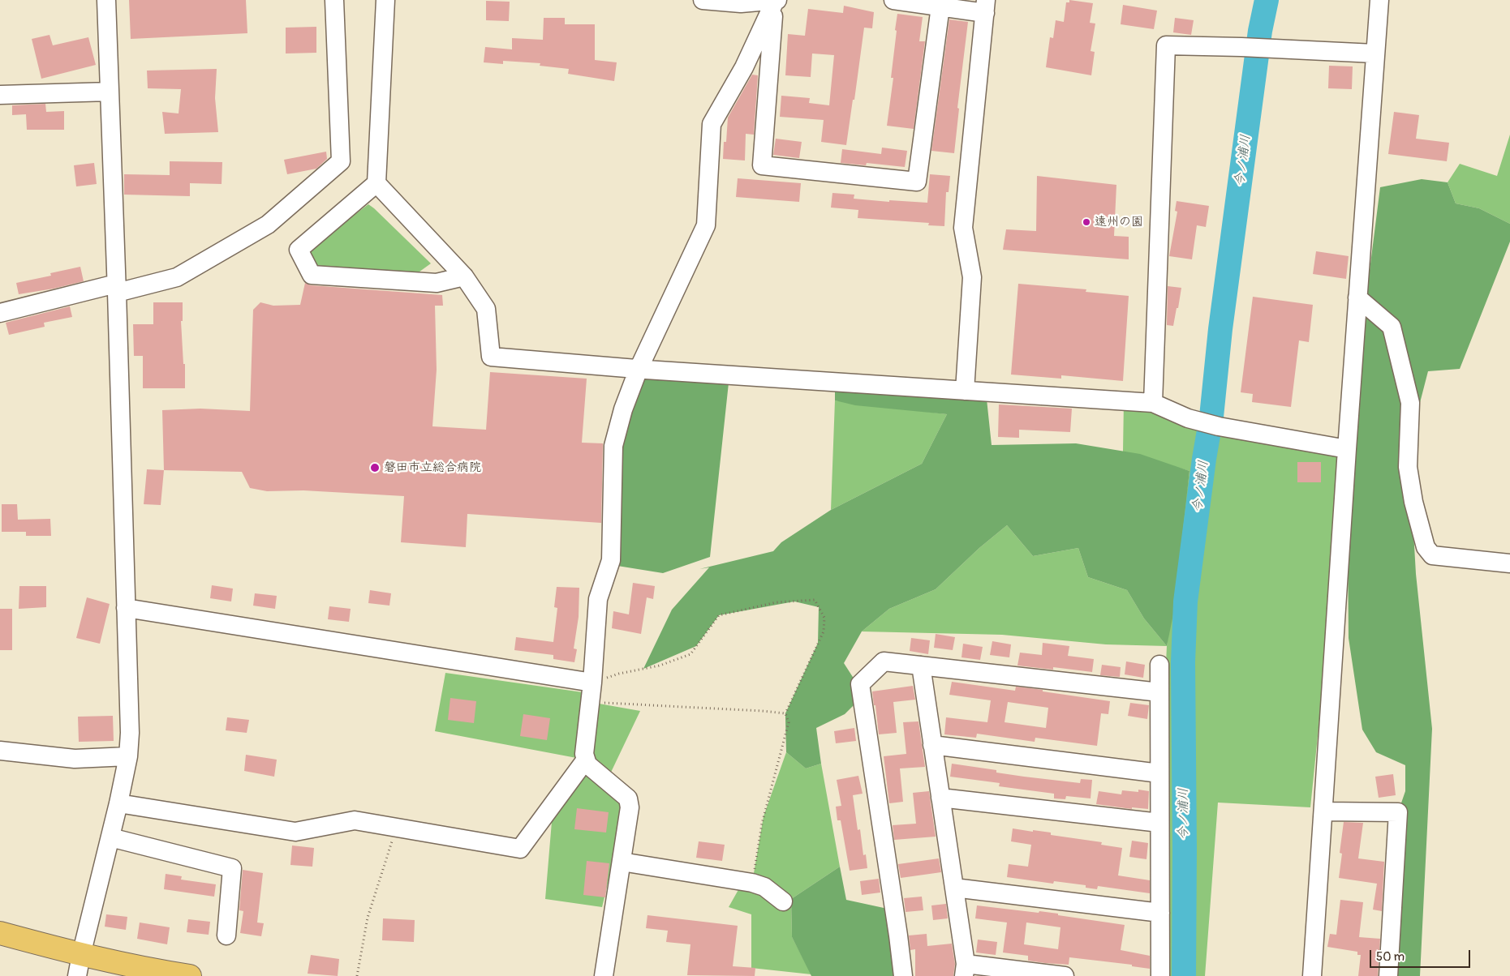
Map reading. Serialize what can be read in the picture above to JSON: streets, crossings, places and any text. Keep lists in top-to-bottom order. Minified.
{"water":["今ノ浦川"],"places":["遠州の園","磐田市立総合病院"],"scale_bar":"50 m"}
